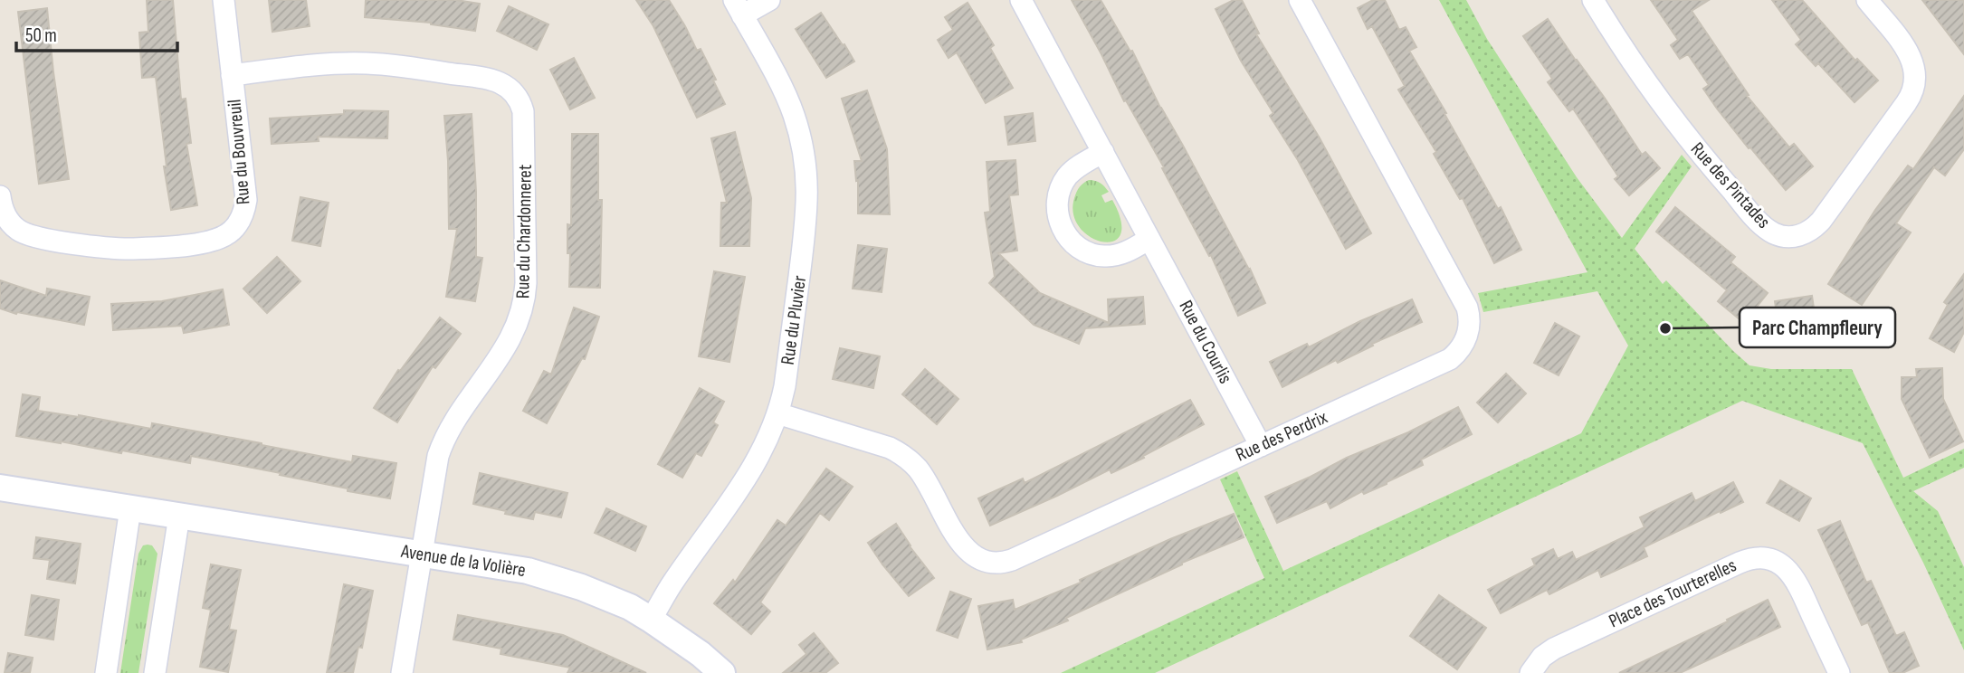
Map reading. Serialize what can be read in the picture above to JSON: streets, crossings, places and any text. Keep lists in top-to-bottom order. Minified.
{"streets":{"street":["Rue du Bouvreuil","Rue des Pintades","Rue du Chardonneret","Rue du Pluvier","Rue du Courlis","Rue des Perdrix","Avenue de la Volière","Place des Tourterelles"]},"crossings":[["Rue du Bouvreuil","Rue du Chardonneret"],["Rue du Chardonneret","Avenue de la Volière"],["Rue du Pluvier","Rue des Perdrix"],["Rue du Pluvier","Avenue de la Volière"],["Rue du Courlis","Rue des Perdrix"]],"places":["Parc Champfleury"],"scale_bar":"50 m"}
